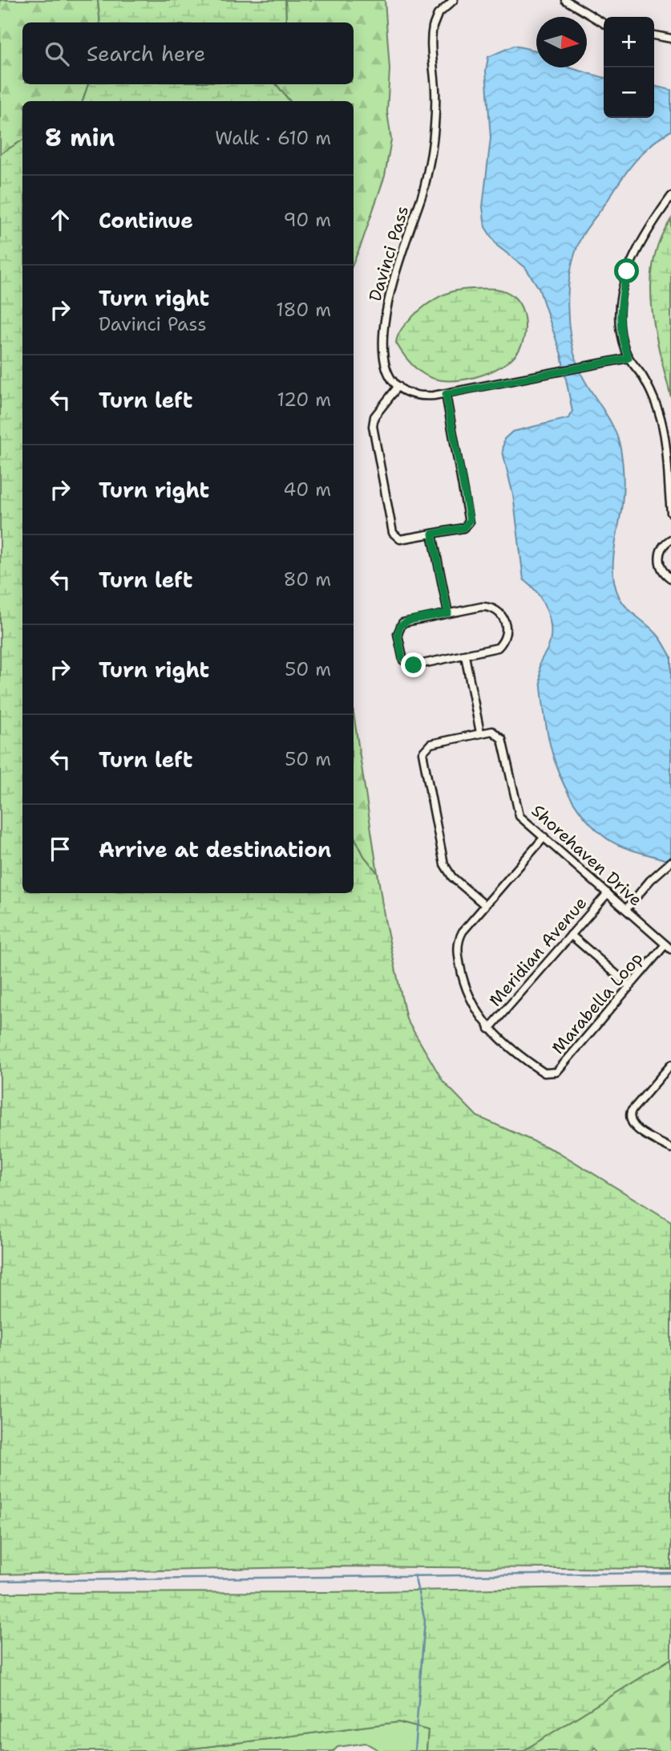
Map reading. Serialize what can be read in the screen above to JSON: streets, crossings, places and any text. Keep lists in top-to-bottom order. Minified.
{"streets":{"street":["Davinci Pass","Shorehaven Drive","Meridian Avenue","Marabella Loop"]},"crossings":[["Shorehaven Drive","Meridian Avenue"],["Shorehaven Drive","Marabella Loop"],["Meridian Avenue","Marabella Loop"]],"north":"right","page":{"map_buttons":["+","−"],"search":"Search here","heading":["8 min","Walk · 610 m"],"list":[["Continue","90 m"],["Turn right","Davinci Pass","180 m"],["Turn left","120 m"],["Turn right","40 m"],["Turn left","80 m"],["Turn right","50 m"],["Turn left","50 m"],"Arrive at destination"]}}
